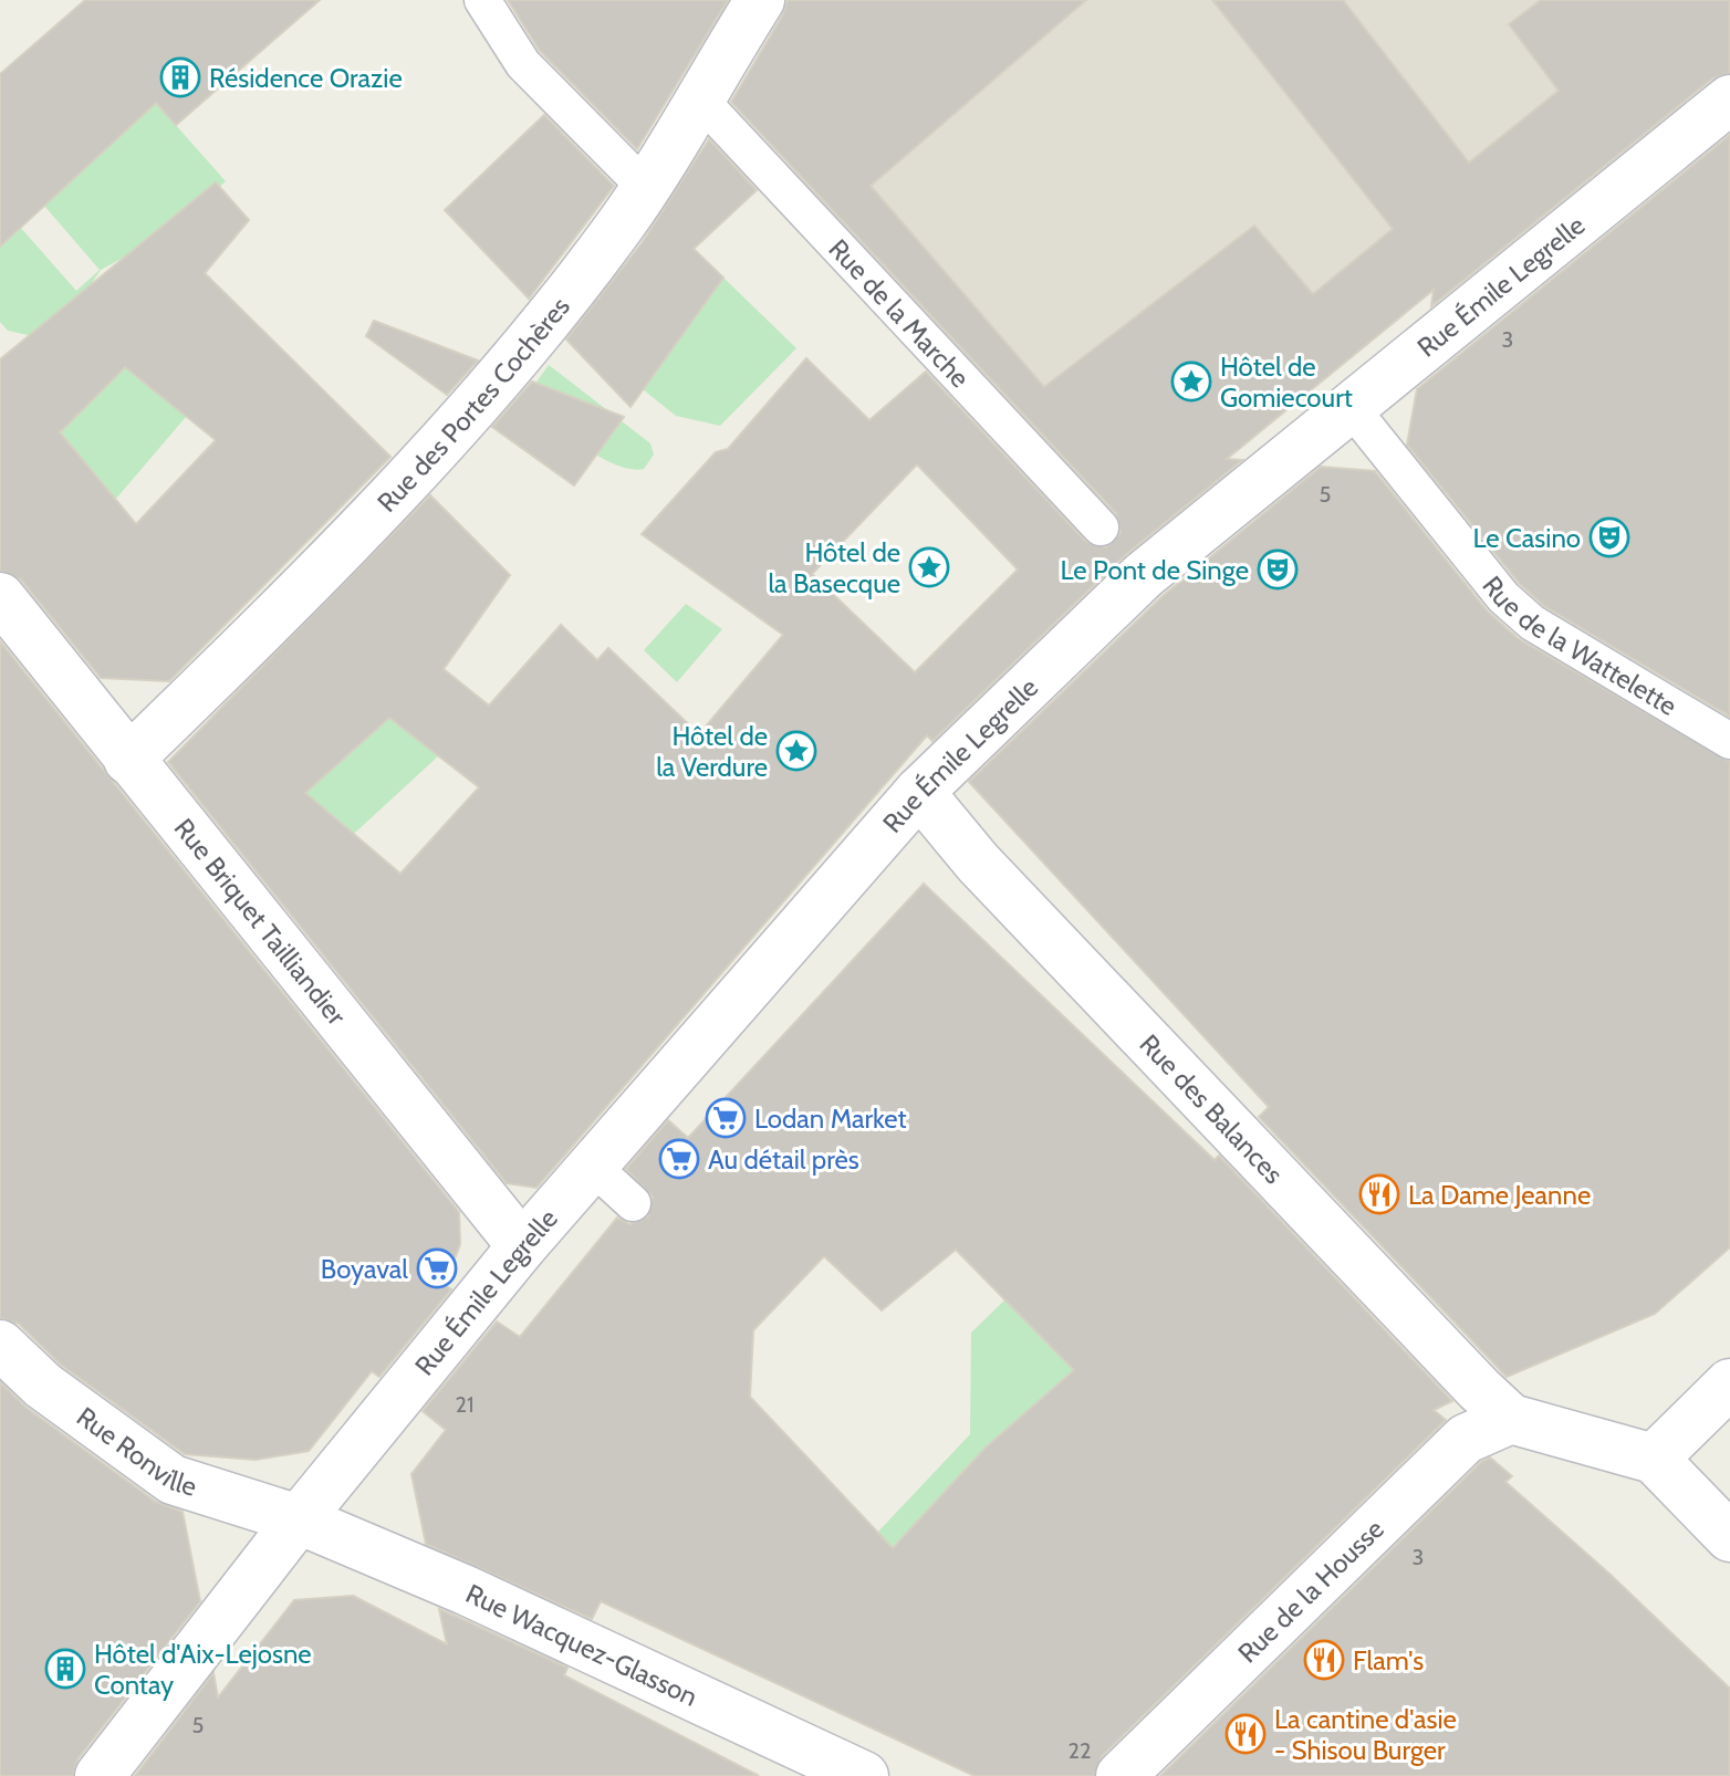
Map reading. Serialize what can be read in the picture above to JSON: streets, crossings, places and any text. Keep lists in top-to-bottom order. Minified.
{"streets":{"street":["Rue Émile Legrelle","Rue des Portes Cochères","Rue Briquet Tailliandier","Rue des Balances","Rue Ronville","Rue de la Housse","Rue Wacquez-Glasson"],"lane":["Rue de la Marche","Rue de la Wattelette"]},"crossings":[["Rue Émile Legrelle","Rue de la Wattelette"],["Rue Émile Legrelle","Rue Briquet Tailliandier"],["Rue Émile Legrelle","Rue des Balances"],["Rue Émile Legrelle","Rue Ronville"],["Rue Émile Legrelle","Rue Wacquez-Glasson"],["Rue de la Marche","Rue des Portes Cochères"],["Rue des Portes Cochères","Rue Briquet Tailliandier"],["Rue des Balances","Rue de la Housse"],["Rue Ronville","Rue Wacquez-Glasson"]],"places":{"building":["Résidence Orazie","Hôtel d'Aix-Lejosne Contay"],"place":["Hôtel de Gomiecourt","Hôtel de la Basecque","Hôtel de la Verdure"],"theatre":["Le Casino","Le Pont de Singe"],"supermarket":["Lodan Market","Au détail près","Boyaval"],"restaurant":["La Dame Jeanne","Flam's","La cantine d'asie - Shisou Burger"]},"house_numbers":["3","5","21","3","5","22"]}
